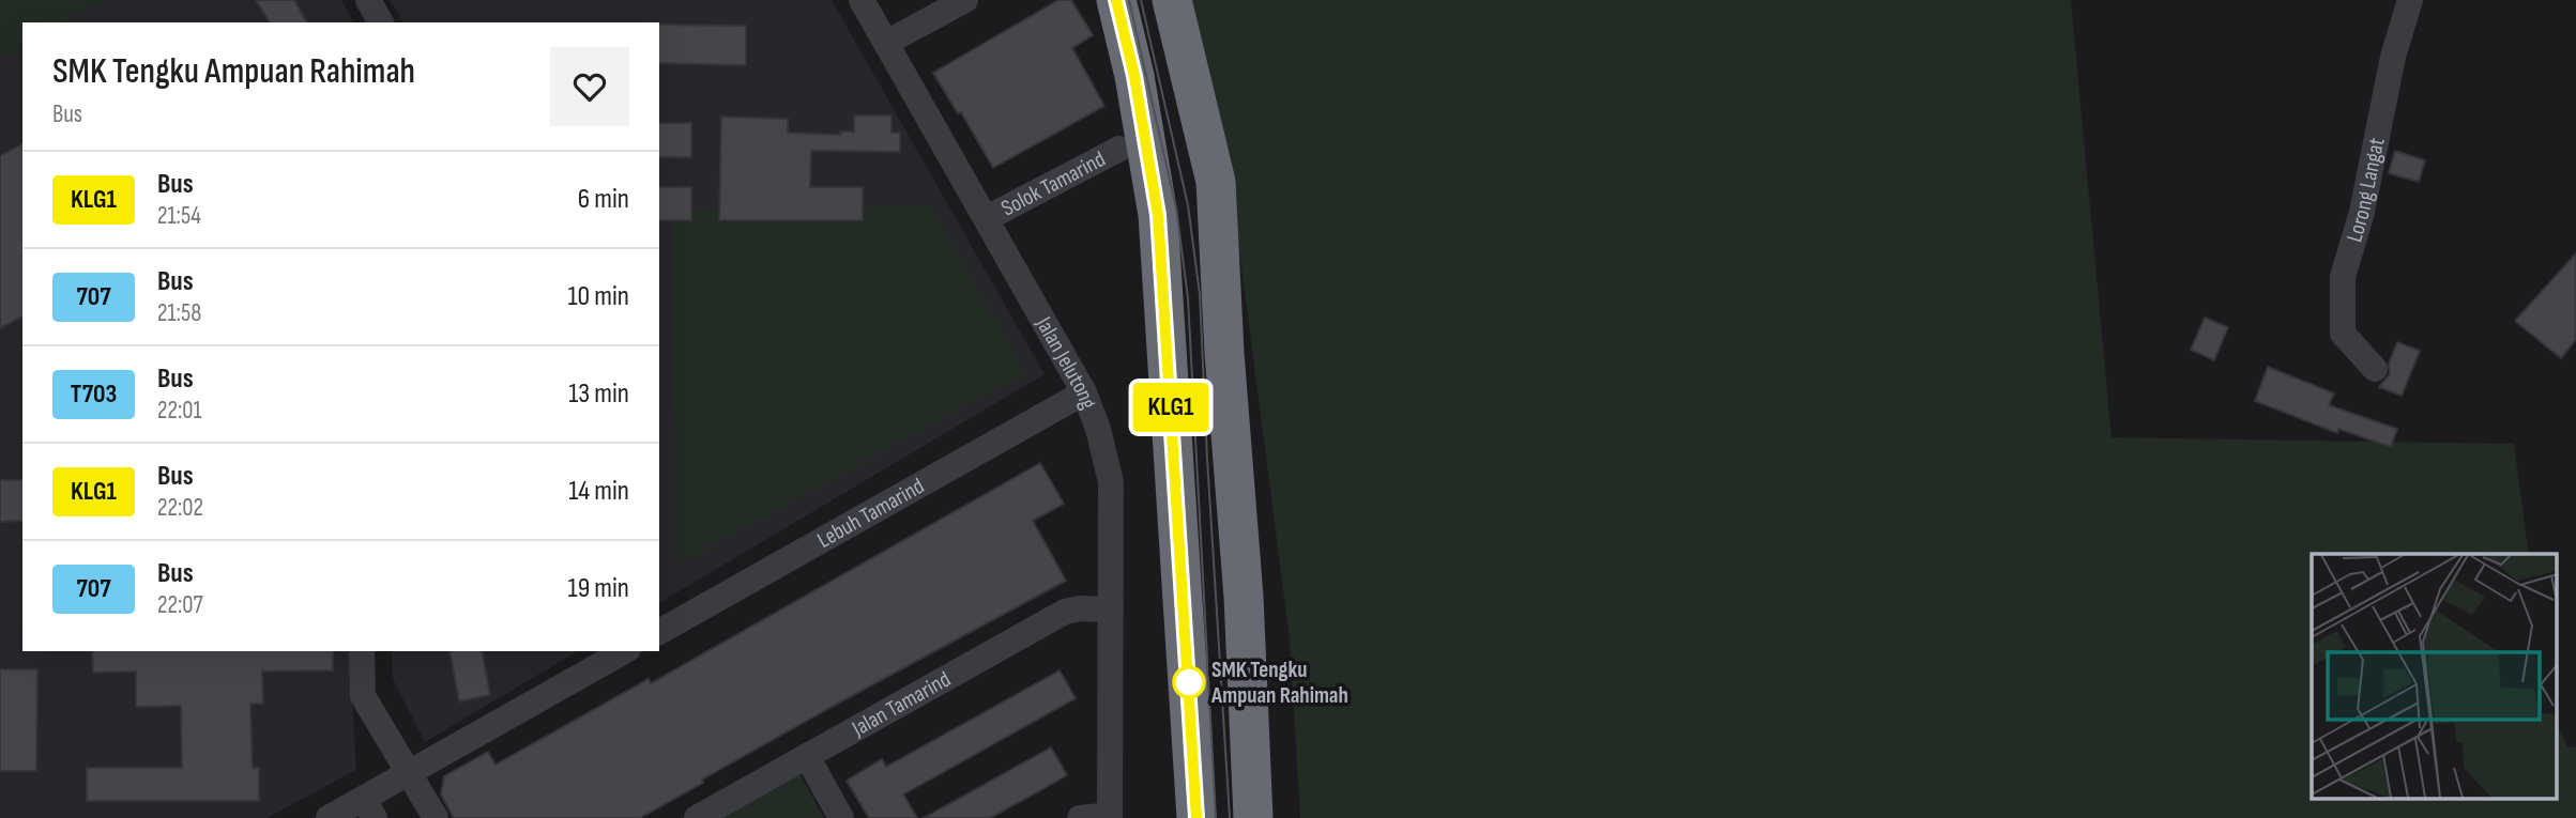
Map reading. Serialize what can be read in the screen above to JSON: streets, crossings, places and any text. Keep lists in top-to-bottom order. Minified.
{"streets":{"street":["Solok Tamarind","Lorong Langat","Jalan Jelutong","Lebuh Tamarind","Jalan Tamarind"]},"crossings":[["Solok Tamarind","Jalan Jelutong"],["Jalan Jelutong","Lebuh Tamarind"],["Jalan Jelutong","Jalan Tamarind"]],"places":["SMK Tengku Ampuan Rahimah"],"lines":["bus line KLG1"],"page":{"on_map":"KLG1","heading":["SMK Tengku Ampuan Rahimah","Bus"],"list":[{"mark":"KLG1","name":"Bus","note":"21:54","value":"6 min"},{"mark":"707","name":"Bus","note":"21:58","value":"10 min"},{"mark":"T703","name":"Bus","note":"22:01","value":"13 min"},{"mark":"KLG1","name":"Bus","note":"22:02","value":"14 min"},{"mark":"707","name":"Bus","note":"22:07","value":"19 min"}]}}
